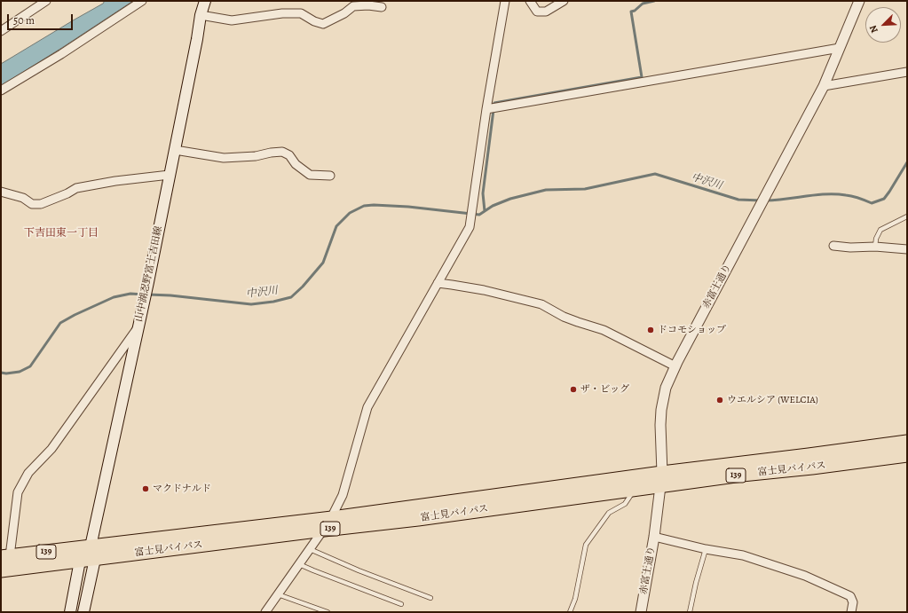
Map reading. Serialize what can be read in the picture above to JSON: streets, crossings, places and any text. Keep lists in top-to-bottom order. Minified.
{"streets":{"highway":["富士見バイパス","139"],"main road":["山中湖忍野富士吉田線"],"street":["赤富士通り"]},"crossings":[["山中湖忍野富士吉田線","富士見バイパス"],["赤富士通り","富士見バイパス"]],"districts":["下吉田東一丁目"],"water":["中沢川"],"places":["ドコモショップ","ザ・ビッグ","ウエルシア (WELCIA)","マクドナルド"],"scale_bar":"50 m","north":"bottom left"}
